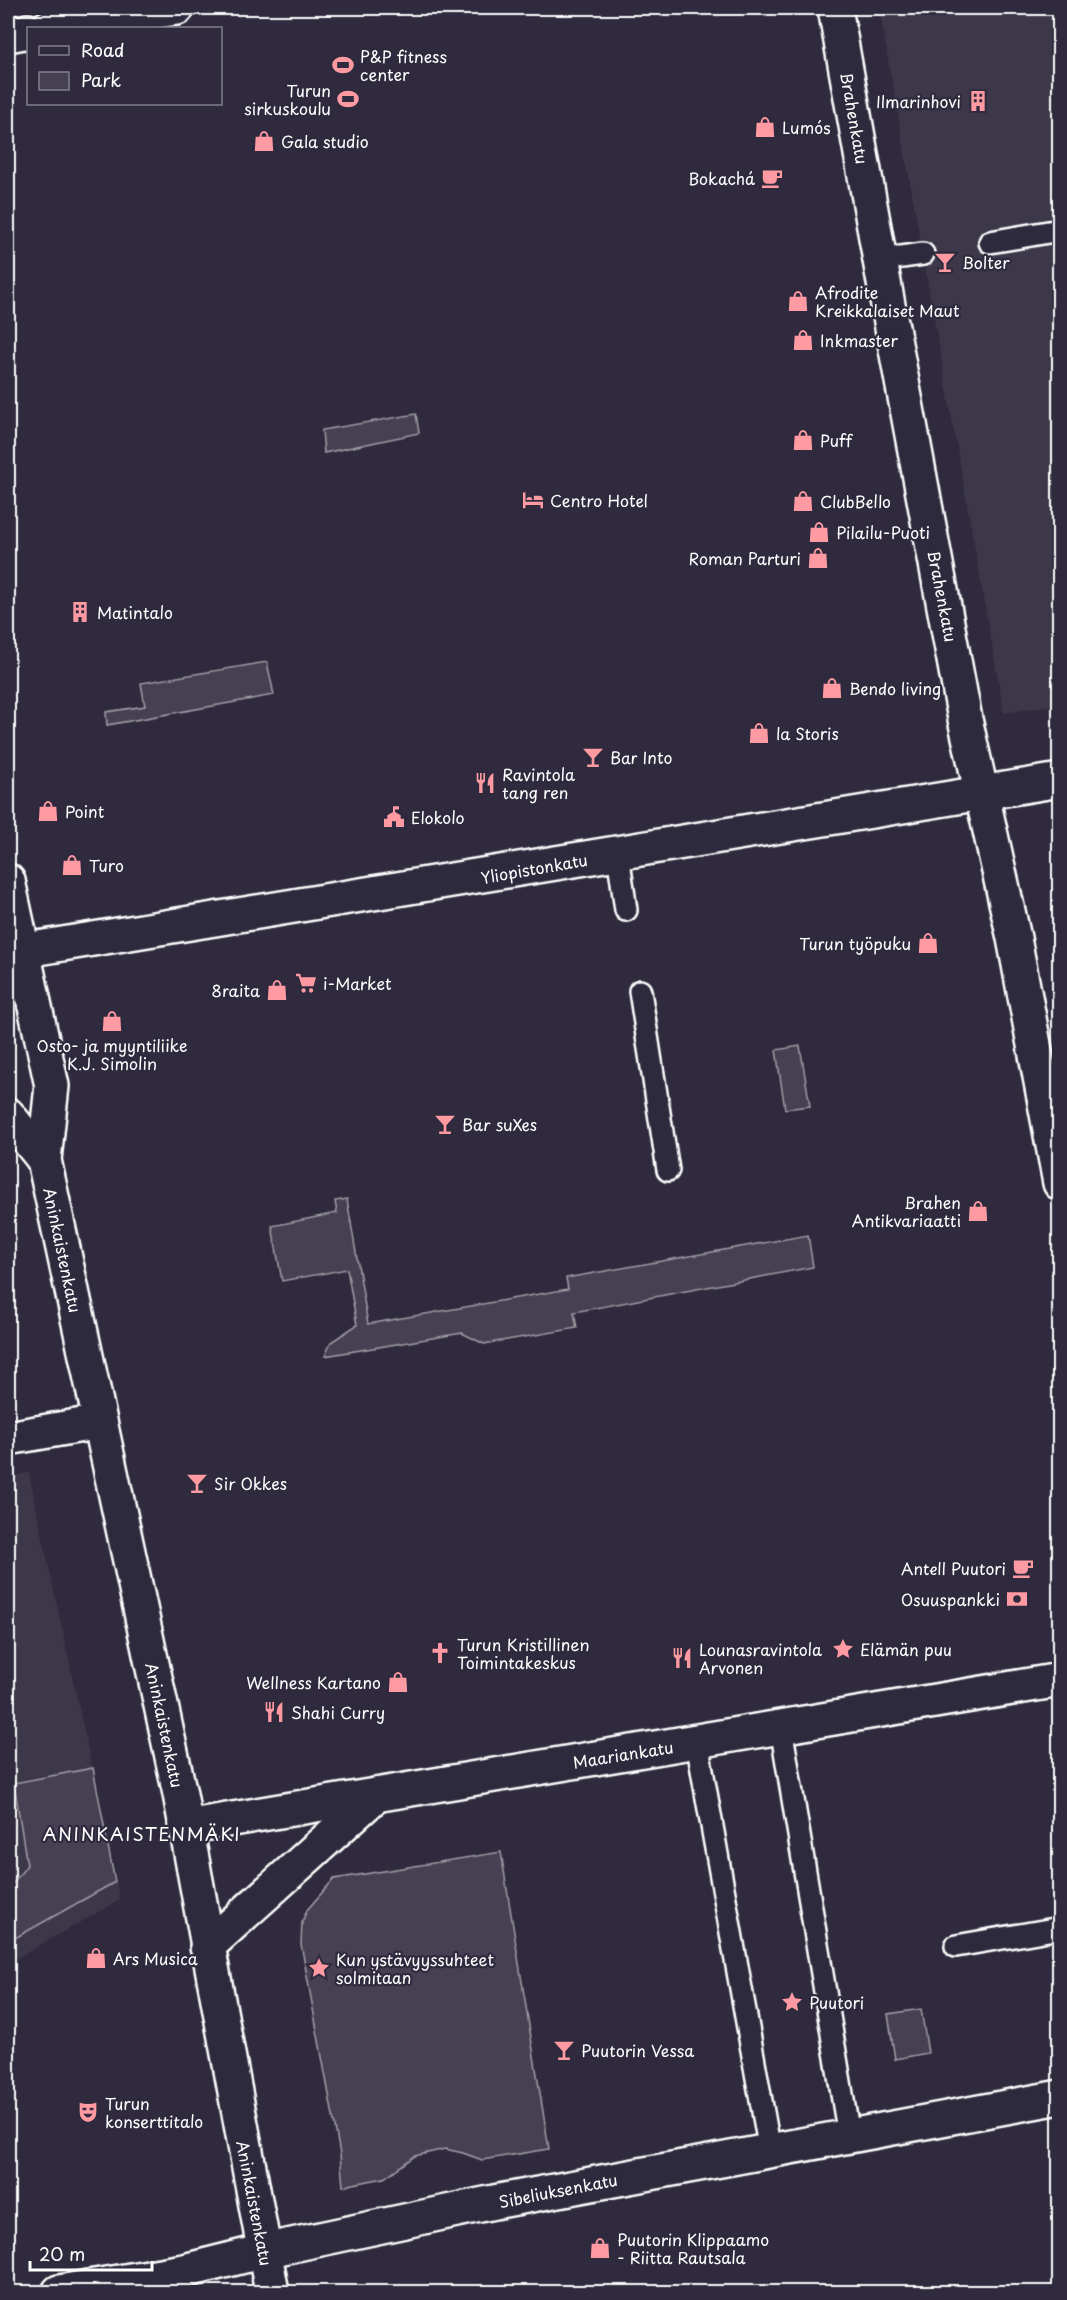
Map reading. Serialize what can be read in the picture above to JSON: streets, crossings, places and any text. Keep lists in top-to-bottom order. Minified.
{"streets":{"street":["Brahenkatu","Yliopistonkatu","Aninkaistenkatu","Maariankatu","Sibeliuksenkatu"]},"crossings":[["Brahenkatu","Yliopistonkatu"],["Yliopistonkatu","Aninkaistenkatu"],["Aninkaistenkatu","Maariankatu"],["Aninkaistenkatu","Sibeliuksenkatu"]],"districts":["ANINKAISTENMÄKI"],"places":{"sports":["P&P fitness center","Turun sirkuskoulu"],"building":["Ilmarinhovi","Matintalo"],"shop":["Lumós","Gala studio","Afrodite Kreikkalaiset Maut","Inkmaster","Puff","ClubBello","Pilailu-Puoti","Roman Parturi","Bendo living","la Storis","Point","Turo","Turun työpuku","8raita","Osto- ja myyntiliike K.J. Simolin","Brahen Antikvariaatti","Wellness Kartano","Ars Musica","Puutorin Klippaamo - Riitta Rautsala"],"cafe":["Bokachá","Antell Puutori"],"bar":["Bolter","Bar Into","Bar suXes","Sir Okkes","Puutorin Vessa"],"hotel":["Centro Hotel"],"restaurant":["Ravintola tang ren","Lounasravintola Arvonen","Shahi Curry"],"public building":["Elokolo"],"supermarket":["i-Market"],"bank":["Osuuspankki"],"place":["Elämän puu","Kun ystävyyssuhteet solmitaan","Puutori"],"church":["Turun Kristillinen Toimintakeskus"],"theatre":["Turun konserttitalo"]},"legend":["Road","Park"],"scale_bar":"20 m"}
